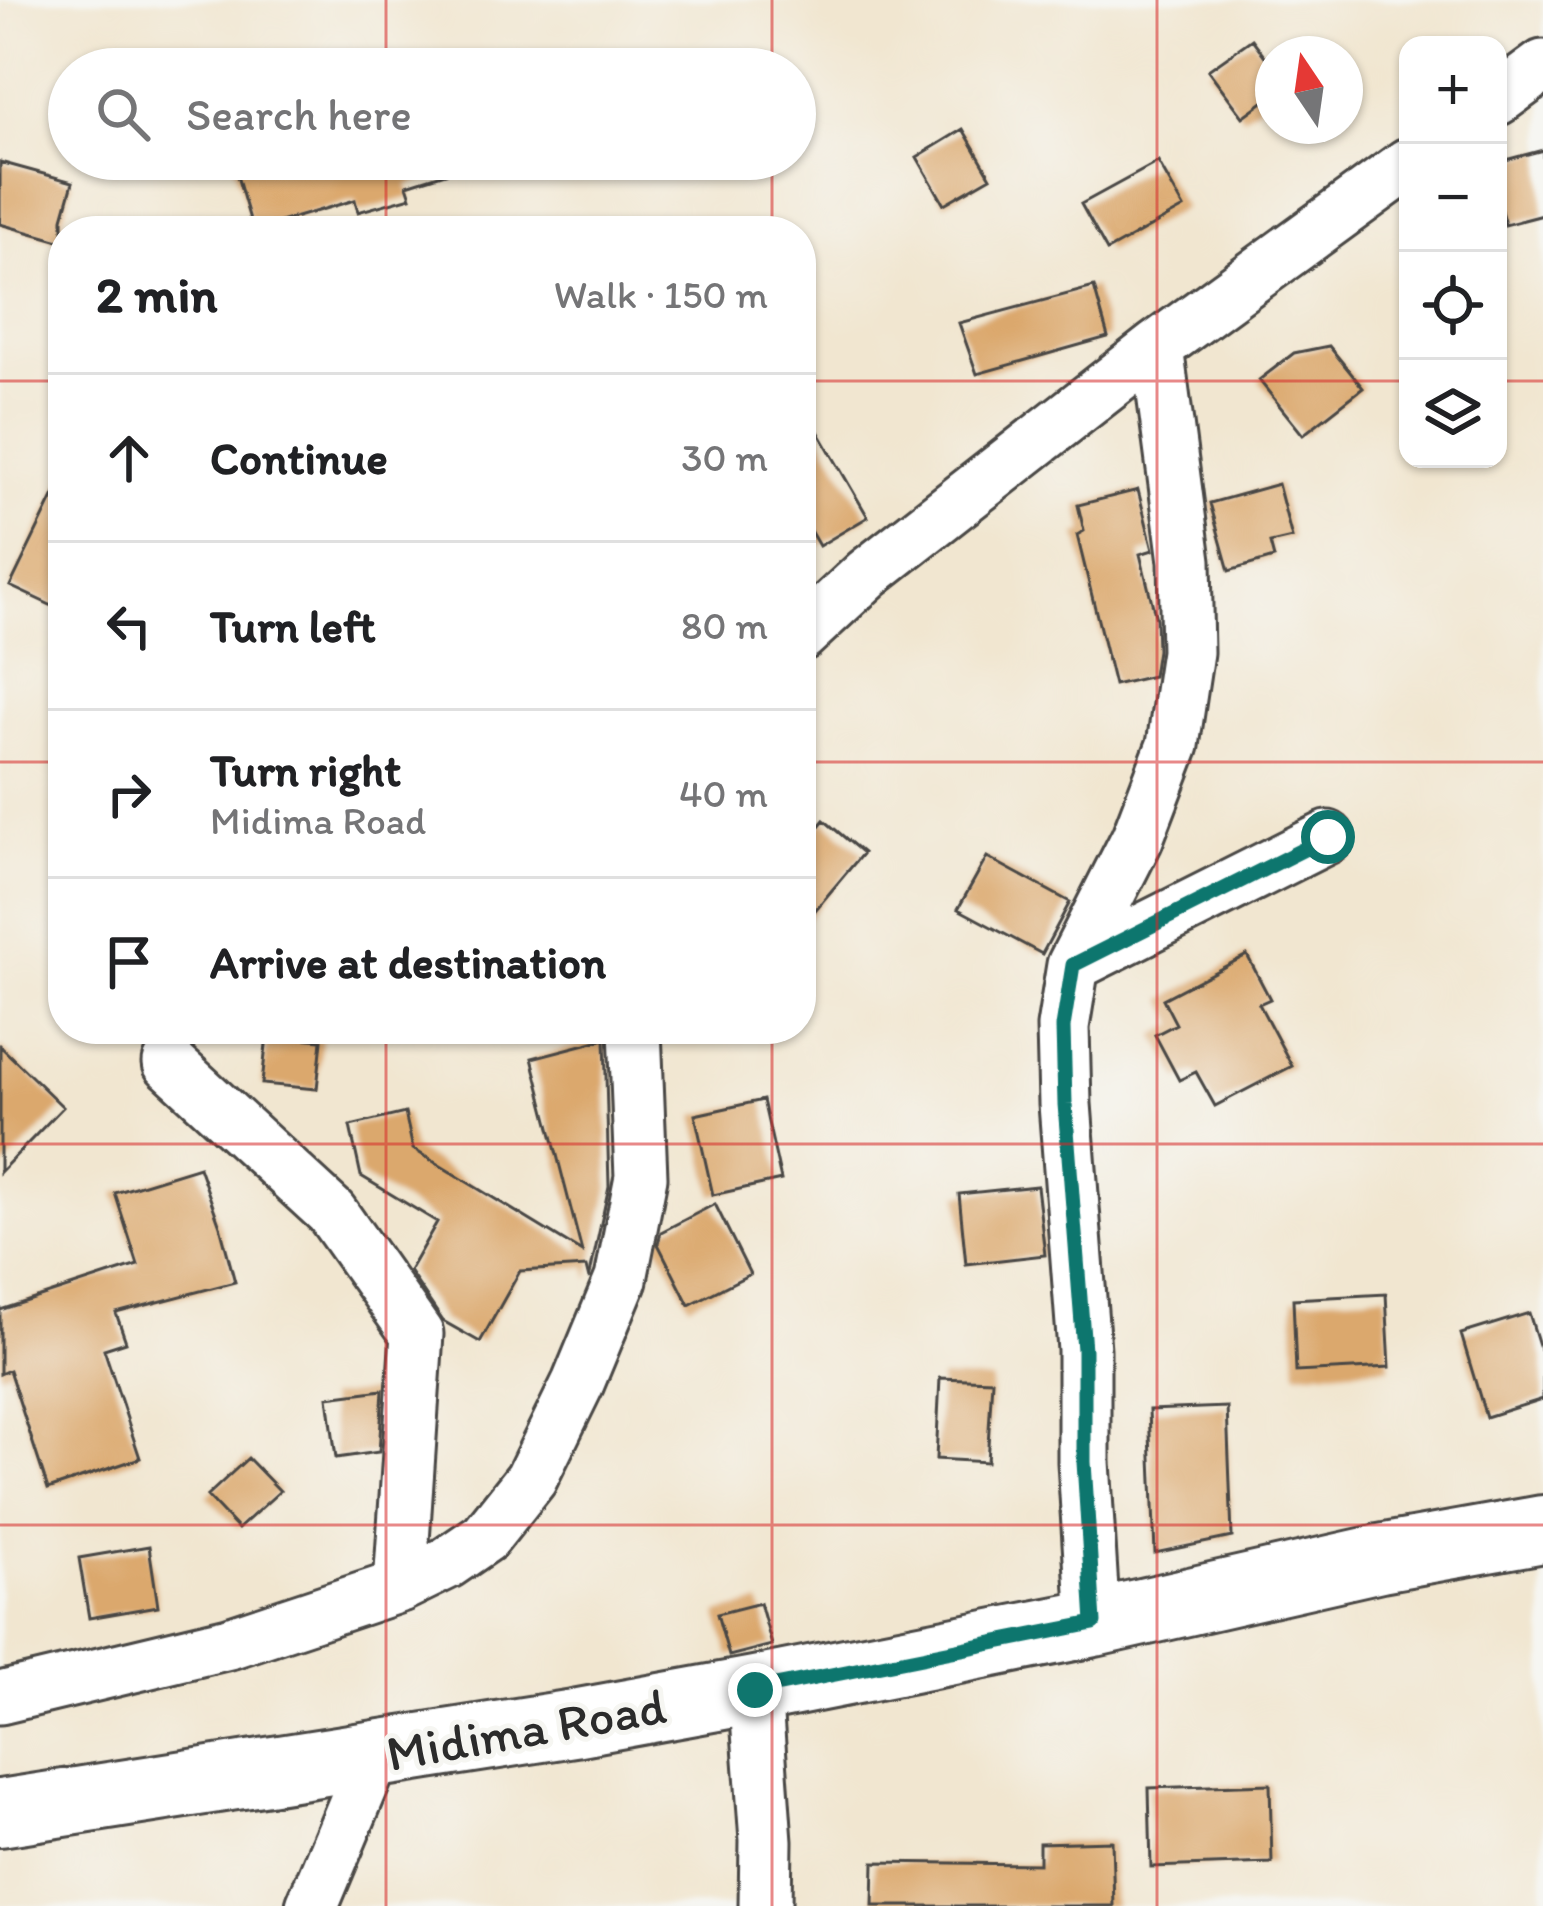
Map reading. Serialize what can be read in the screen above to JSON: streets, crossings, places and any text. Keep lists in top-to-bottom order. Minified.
{"streets":{"main road":["Midima Road"]},"north":"top","page":{"map_buttons":["+","−"],"search":"Search here","heading":["2 min","Walk · 150 m"],"list":[["Continue","30 m"],["Turn left","80 m"],["Turn right","Midima Road","40 m"],"Arrive at destination"]}}
